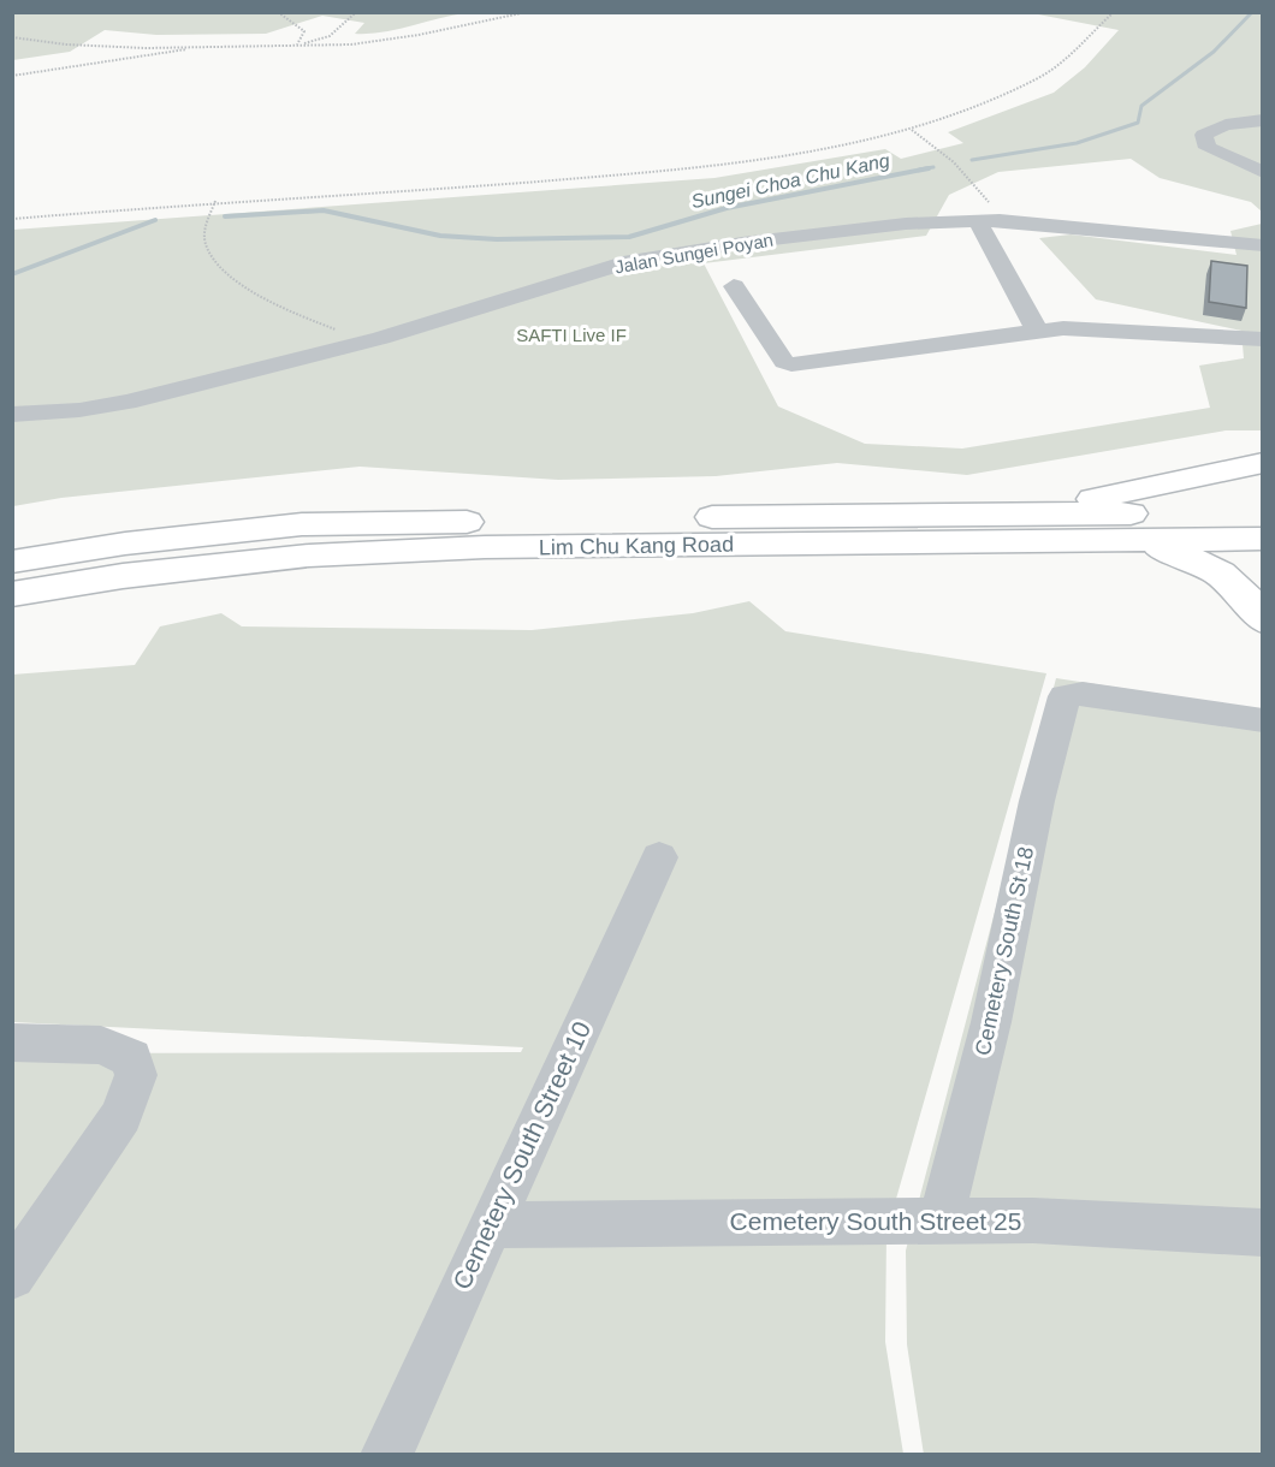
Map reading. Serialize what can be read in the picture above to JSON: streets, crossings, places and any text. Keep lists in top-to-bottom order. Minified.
{"streets":{"main road":["Lim Chu Kang Road"],"street":["Jalan Sungei Poyan","Cemetery South St 18","Cemetery South Street 10","Cemetery South Street 25"]},"crossings":[["Cemetery South St 18","Cemetery South Street 25"],["Cemetery South Street 10","Cemetery South Street 25"]],"water":["Sungei Choa Chu Kang"],"parks":["SAFTI Live IF"]}
